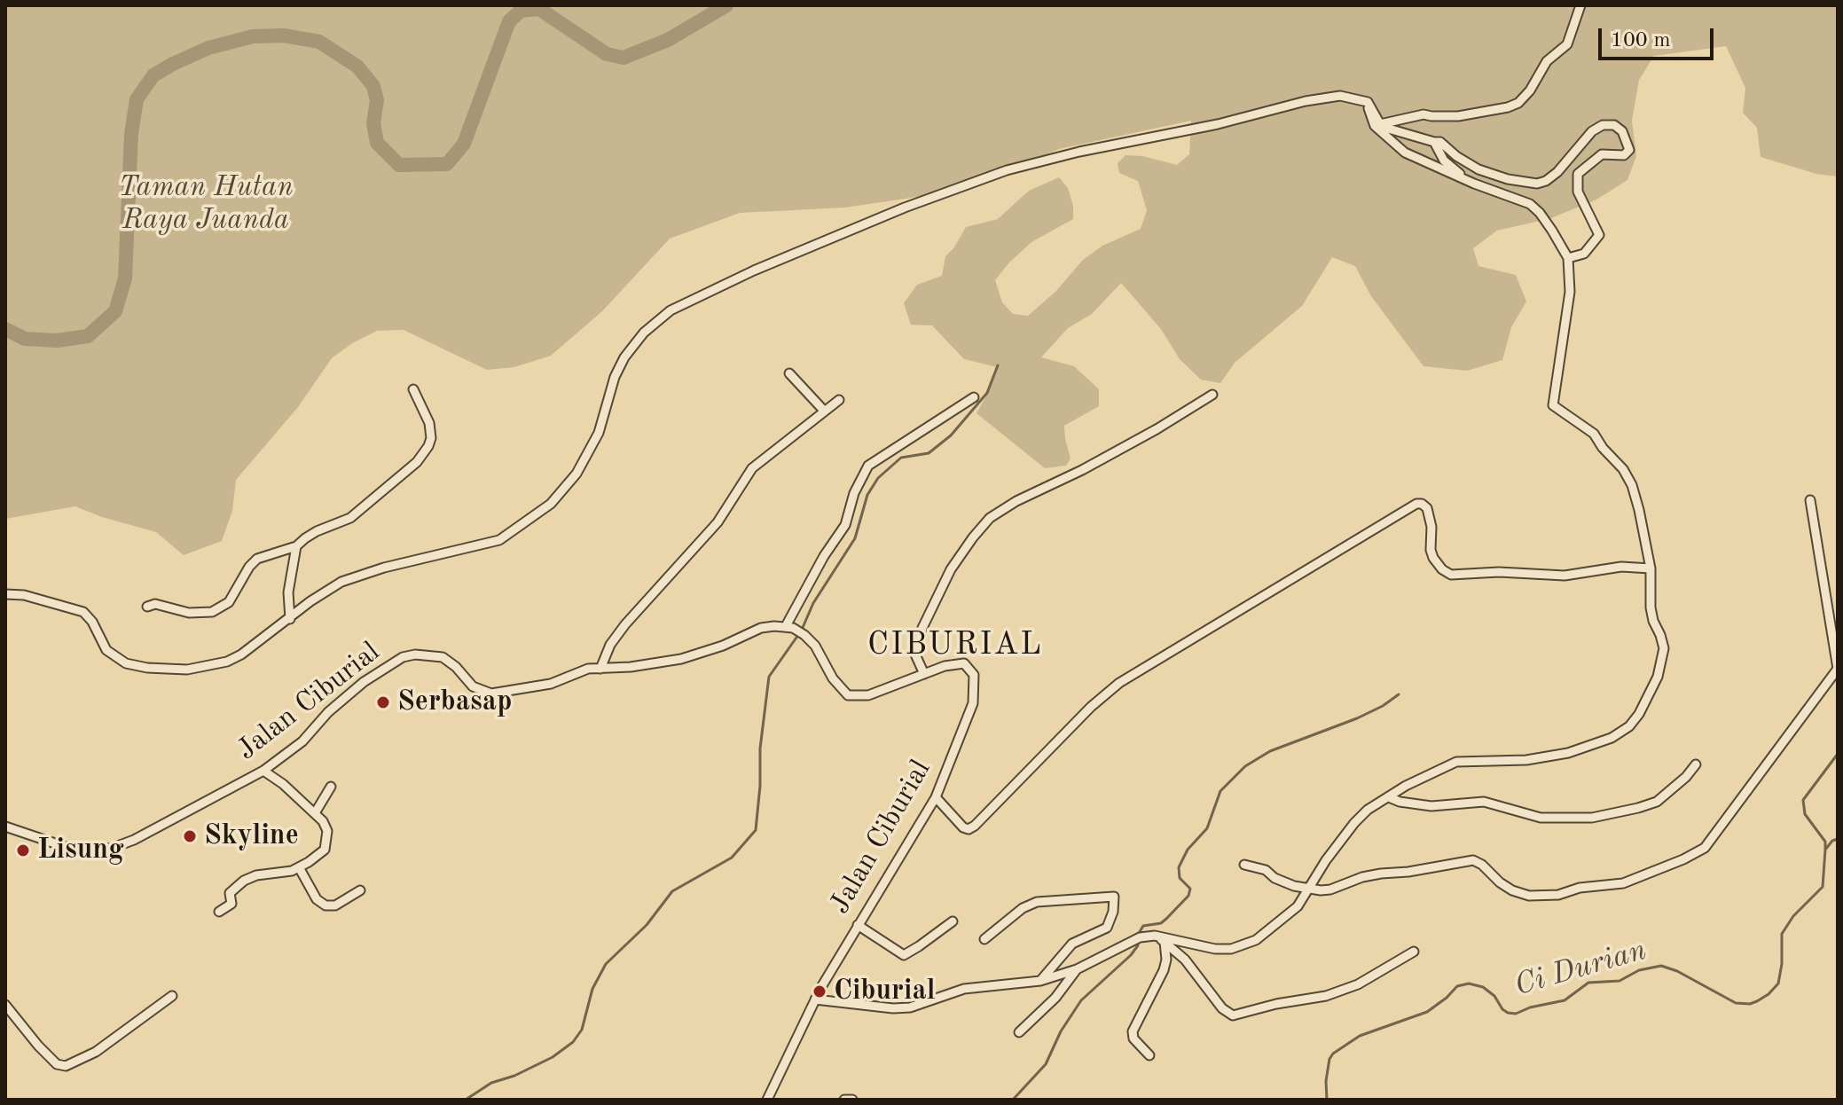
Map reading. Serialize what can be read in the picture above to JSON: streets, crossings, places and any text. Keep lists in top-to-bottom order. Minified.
{"streets":{"street":["Jalan Ciburial"]},"districts":["CIBURIAL"],"water":["Ci Durian"],"parks":["Taman Hutan Raya Juanda"],"places":["Serbasap","Skyline","Lisung","Ciburial"],"scale_bar":"100 m"}
